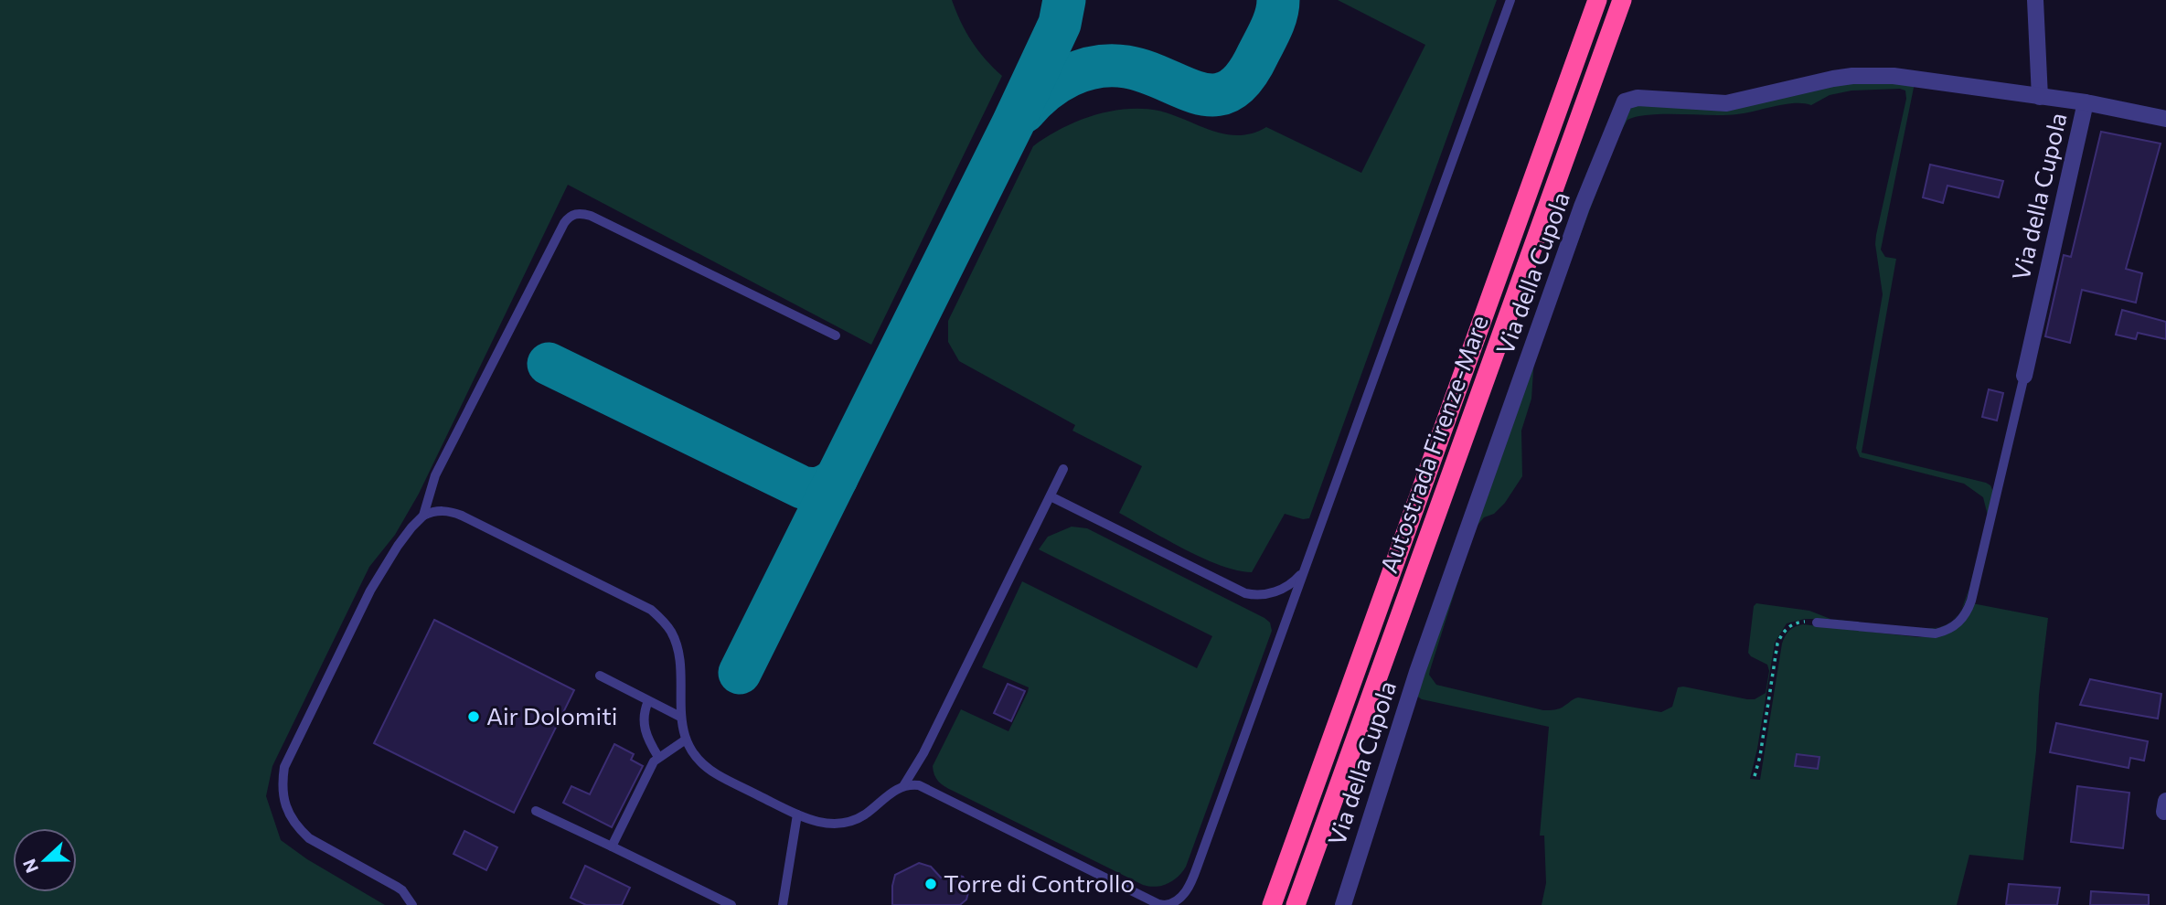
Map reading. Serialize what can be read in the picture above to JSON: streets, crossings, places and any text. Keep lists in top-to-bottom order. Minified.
{"streets":{"highway":["Autostrada Firenze-Mare"],"street":["Via della Cupola"]},"places":["Air Dolomiti","Torre di Controllo"],"north":"left"}
